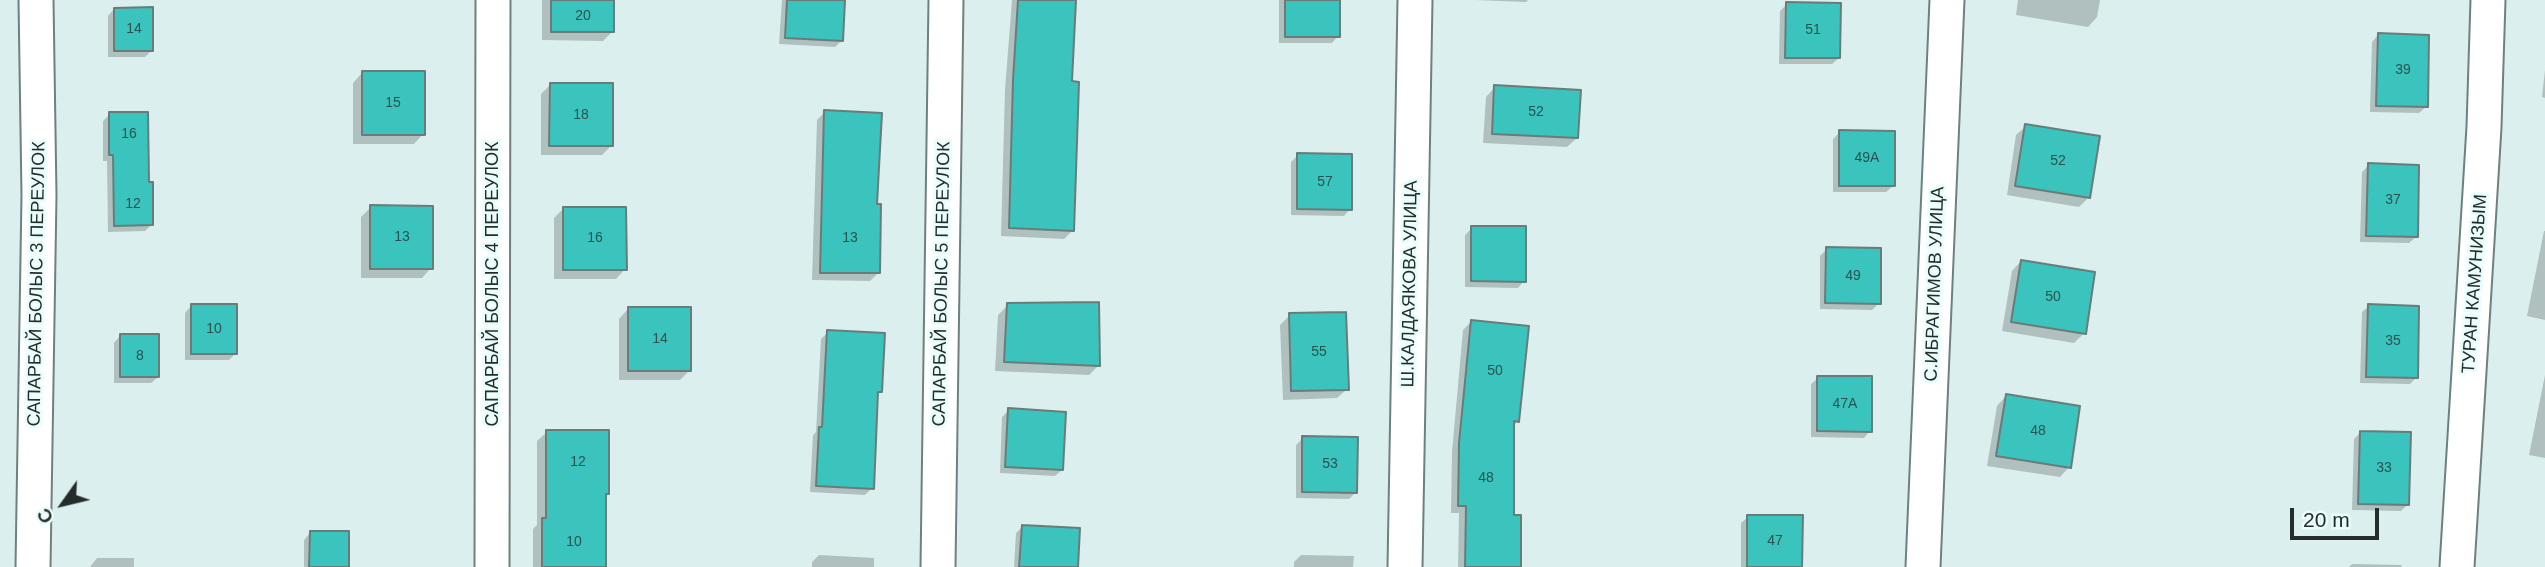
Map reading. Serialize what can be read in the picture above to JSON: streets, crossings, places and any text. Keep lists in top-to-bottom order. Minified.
{"streets":{"street":["САПАРБАЙ БОЛЫС 3 ПЕРЕУЛОК","САПАРБАЙ БОЛЫС 4 ПЕРЕУЛОК","САПАРБАЙ БОЛЫС 5 ПЕРЕУЛОК","Ш.КАЛДАЯКОВА УЛИЦА","С.ИБРАГИМОВ УЛИЦА","ТУРАН КАМУНИЗЫМ"]},"house_numbers":["20","14","51","39","15","52","18","16","49A","52","57","37","12","13","16","13","49","50","10","14","35","55","8","50","47A","48","12","53","33","48","47","10"],"scale_bar":"20 m","north":"bottom left"}
